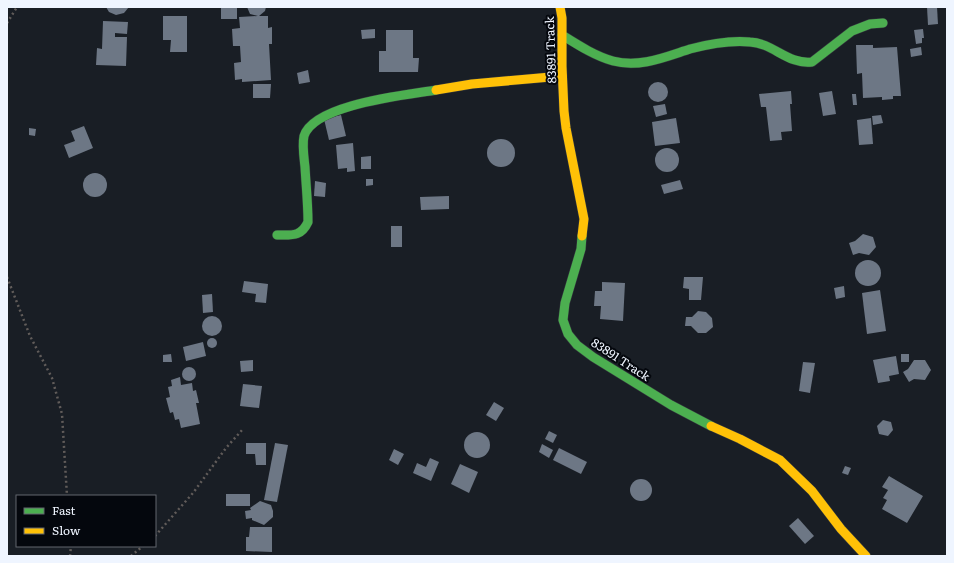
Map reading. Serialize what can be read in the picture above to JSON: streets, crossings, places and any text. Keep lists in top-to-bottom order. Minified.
{"streets":{"street":["83891 Track"]},"legend":["Fast","Slow"]}
